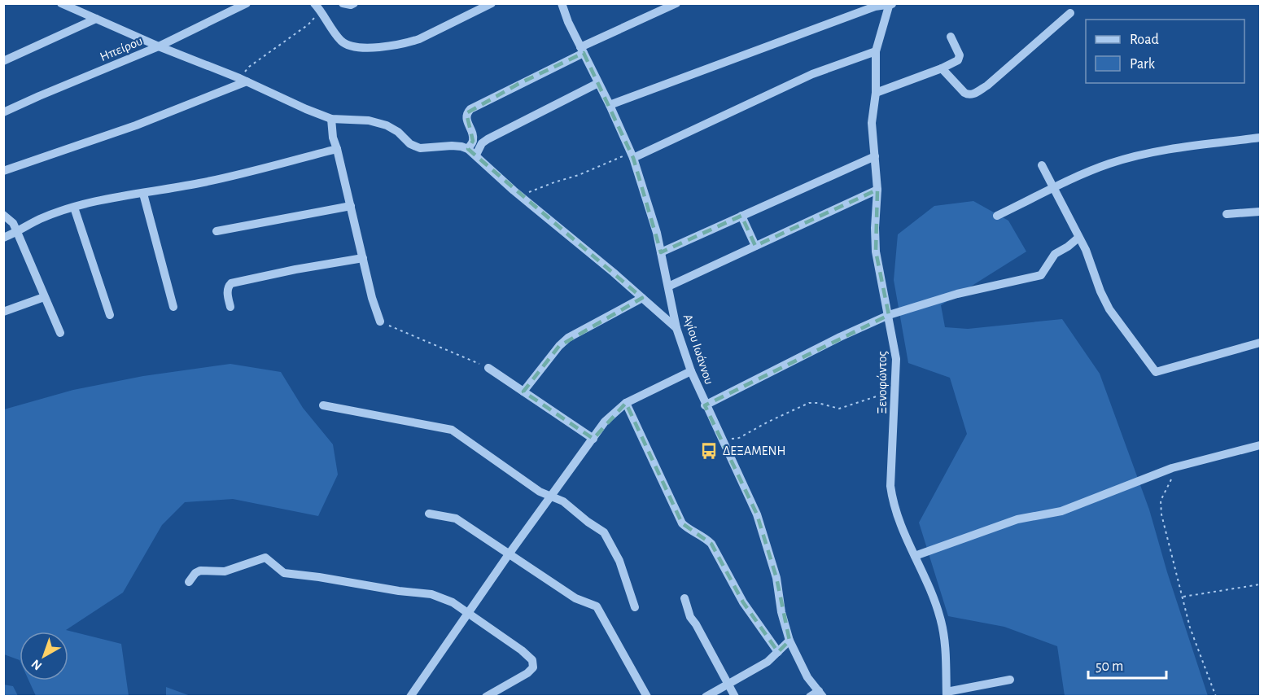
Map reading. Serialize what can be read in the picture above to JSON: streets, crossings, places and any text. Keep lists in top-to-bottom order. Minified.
{"streets":{"street":["Ηπείρου","Αγίου Ιωάννου","Ξενοφώντος"]},"places":{"bus stop":["ΔΕΞΑΜΕΝΗ"]},"legend":["Road","Park"],"scale_bar":"50 m","north":"bottom left"}
